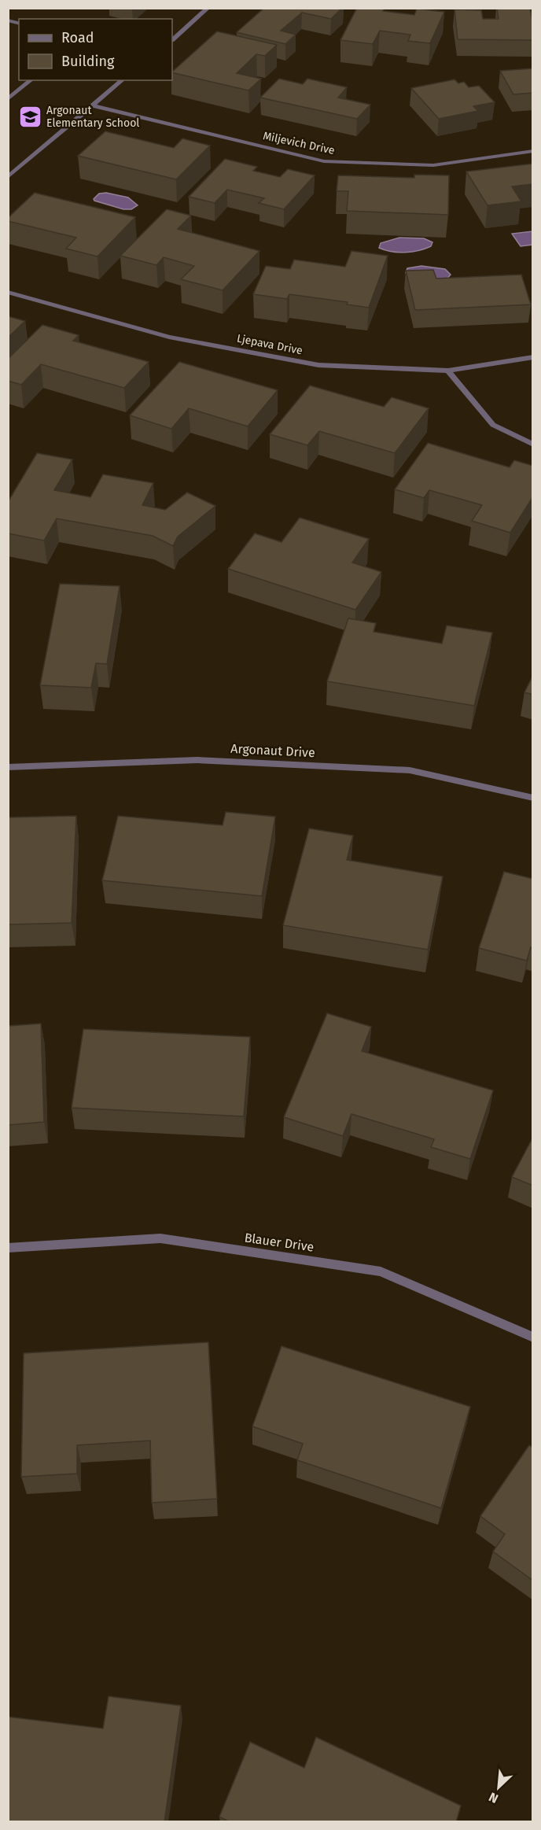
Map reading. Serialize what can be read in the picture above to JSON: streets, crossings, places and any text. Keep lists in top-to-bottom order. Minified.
{"streets":{"street":["Miljevich Drive","Ljepava Drive","Argonaut Drive","Blauer Drive"]},"places":{"school or university":["Argonaut Elementary School"]},"legend":["Road","Building"],"north":"bottom left"}
